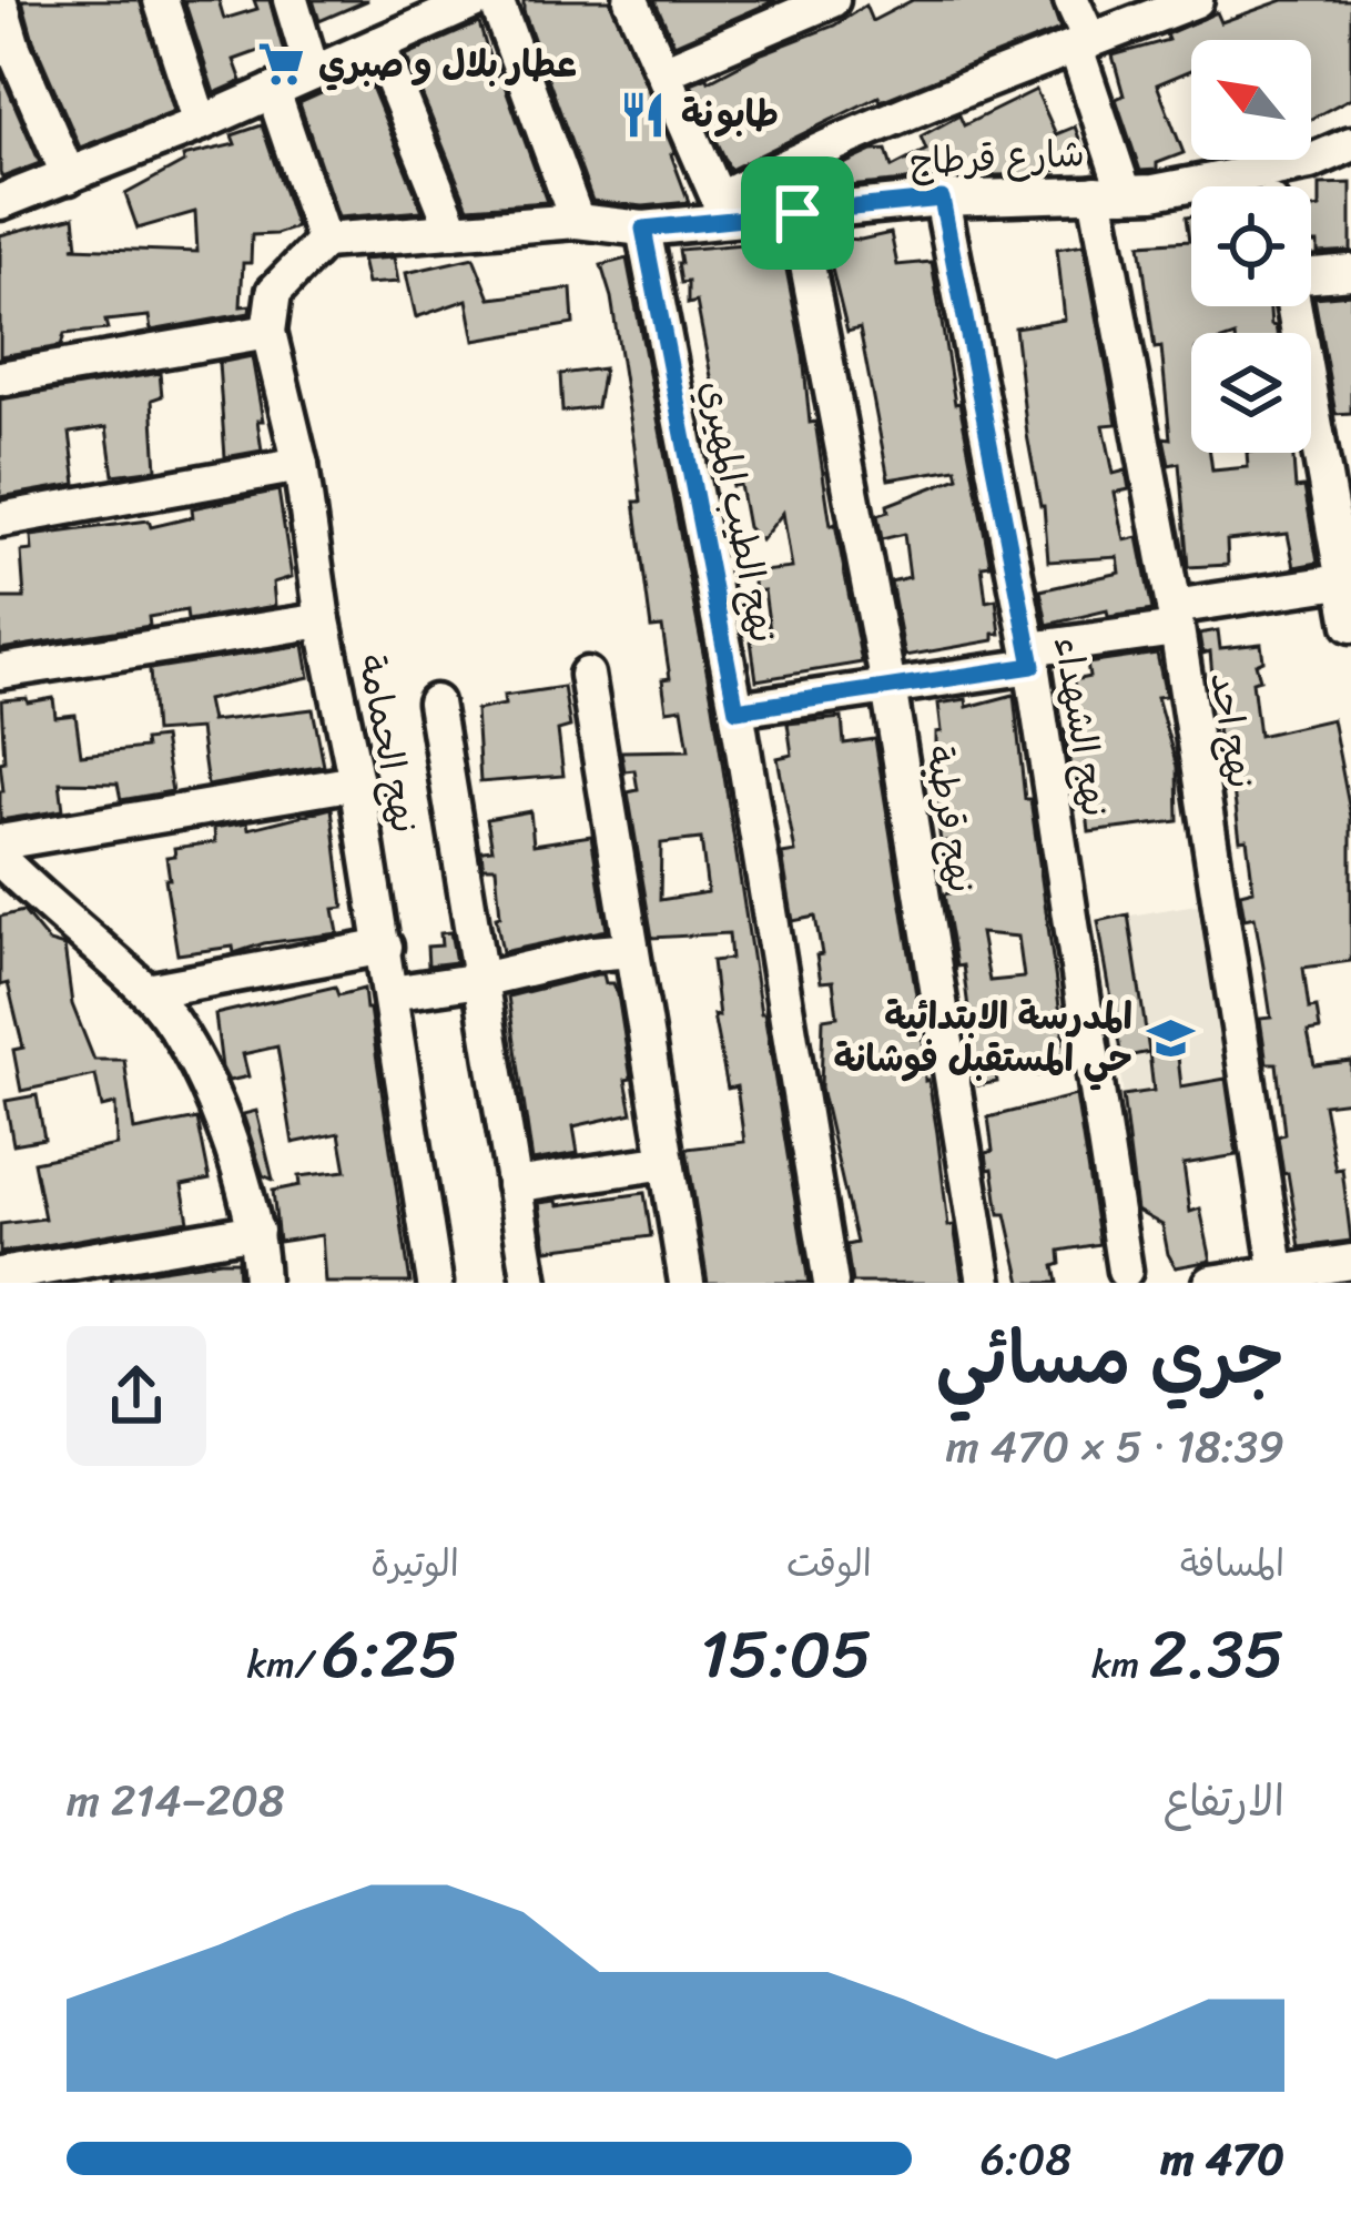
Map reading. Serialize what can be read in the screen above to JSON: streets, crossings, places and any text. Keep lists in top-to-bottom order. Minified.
{"streets":{"street":["شارع قرطاج","نهج الطيب المهيري","نهج الشهداء","نهج احد","نهج الحمامة","نهج قرطبة"]},"crossings":[["شارع قرطاج","نهج الطيب المهيري"],["شارع قرطاج","نهج الشهداء"],["شارع قرطاج","نهج احد"],["شارع قرطاج","نهج قرطبة"]],"places":{"supermarket":["عطار بلال و صبري"],"restaurant":["طابونة"],"school or university":["المدرسة الابتدائية حي المستقبل فوشانة"]},"north":"top left","page":{"heading":["جري مسائي","18:39 · 5 × 470 m"],"stats":[["المسافة","2.35 km"],["الوقت","15:05"],["الوتيرة","6:25 /km"]],"chart":["الارتفاع","208–214 m"],"list":[{"name":"470 m","note":"6:08"}]}}
